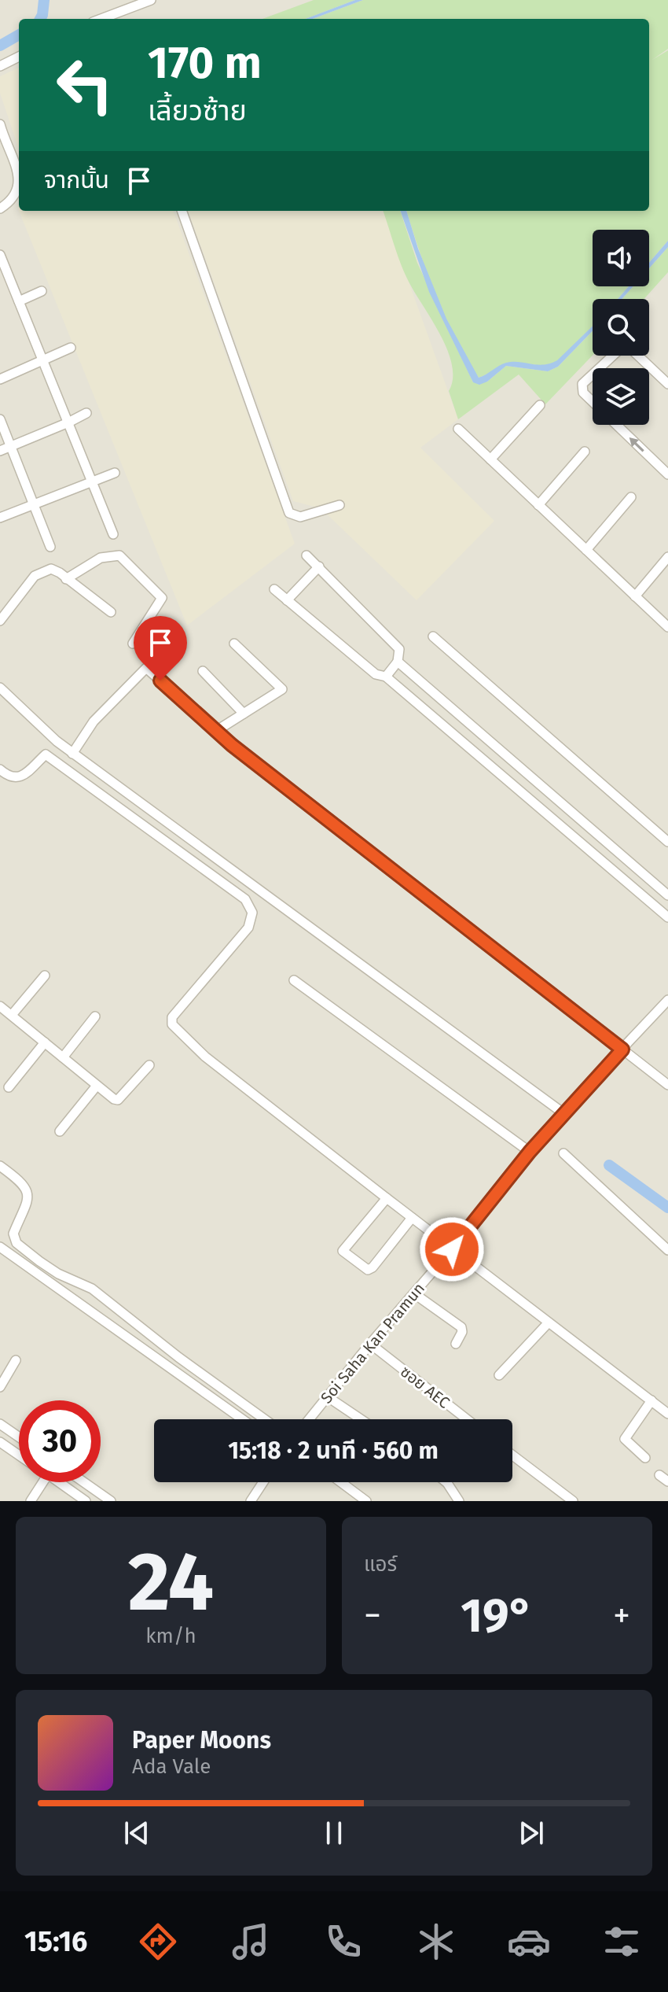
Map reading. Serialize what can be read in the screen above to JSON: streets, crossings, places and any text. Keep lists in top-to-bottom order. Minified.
{"streets":{"street":["Soi Saha Kan Pramun","ซอย AEC"]},"crossings":[["Soi Saha Kan Pramun","ซอย AEC"]],"page":{"turn":["170 m","เลี้ยวซ้าย"],"then":"จากนั้น","limit":"30","trip":"15:18 · 2 นาที · 560 m","tile":[["24","km/h"],"แอร์"],"heat":["−","19°","+"],"song":["Paper Moons","Ada Vale"],"tabs":"15:16"}}
